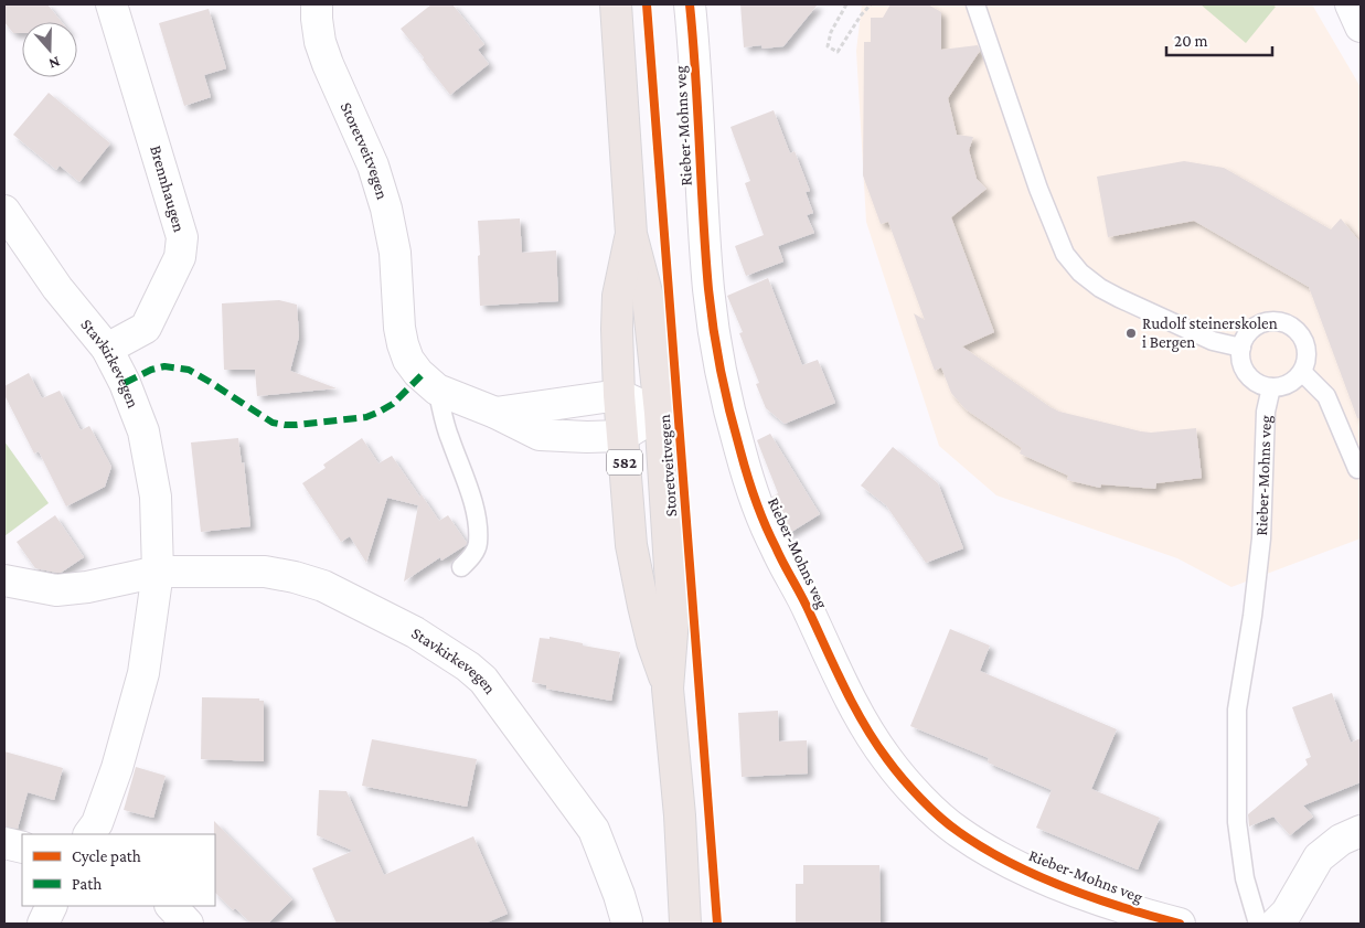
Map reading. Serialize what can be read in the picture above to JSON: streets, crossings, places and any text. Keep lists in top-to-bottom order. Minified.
{"streets":{"main road":["Storetveitvegen","582"],"street":["Rieber-Mohns veg","Brennhaugen","Stavkirkevegen"]},"crossings":[["Brennhaugen","Stavkirkevegen"]],"places":["Rudolf steinerskolen i Bergen"],"legend":["Cycle path","Path"],"scale_bar":"20 m","north":"bottom"}
